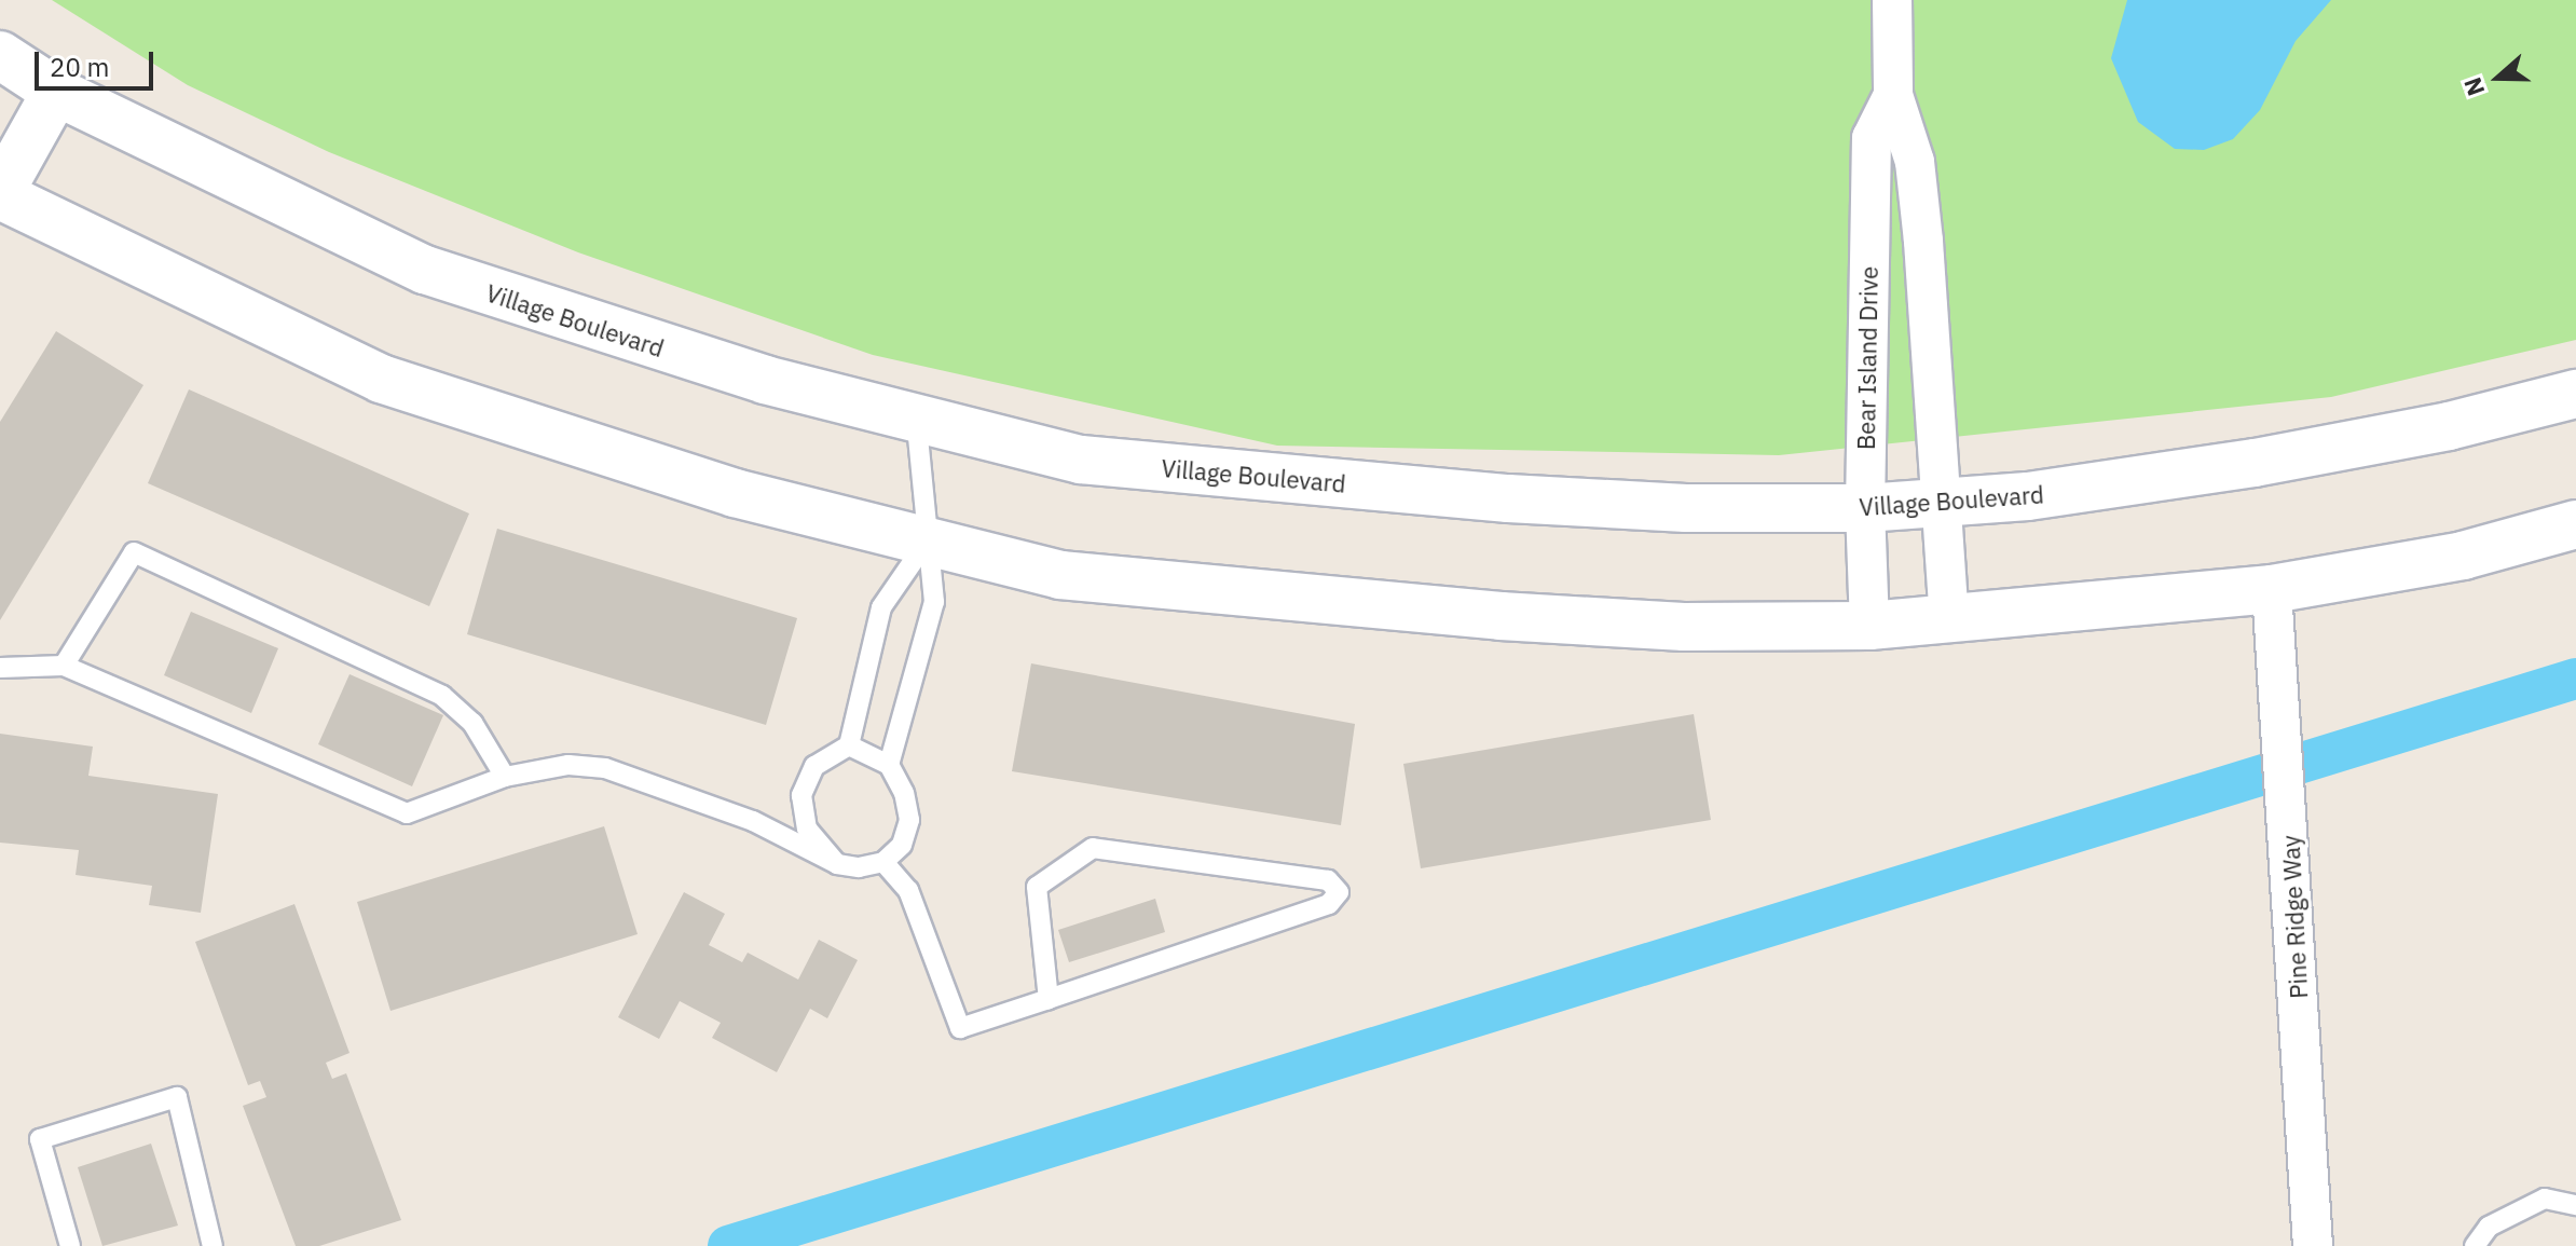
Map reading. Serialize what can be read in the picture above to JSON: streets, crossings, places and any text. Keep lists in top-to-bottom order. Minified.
{"streets":{"street":["Village Boulevard","Bear Island Drive","Pine Ridge Way"]},"crossings":[["Village Boulevard","Bear Island Drive"]],"scale_bar":"20 m","north":"left"}
